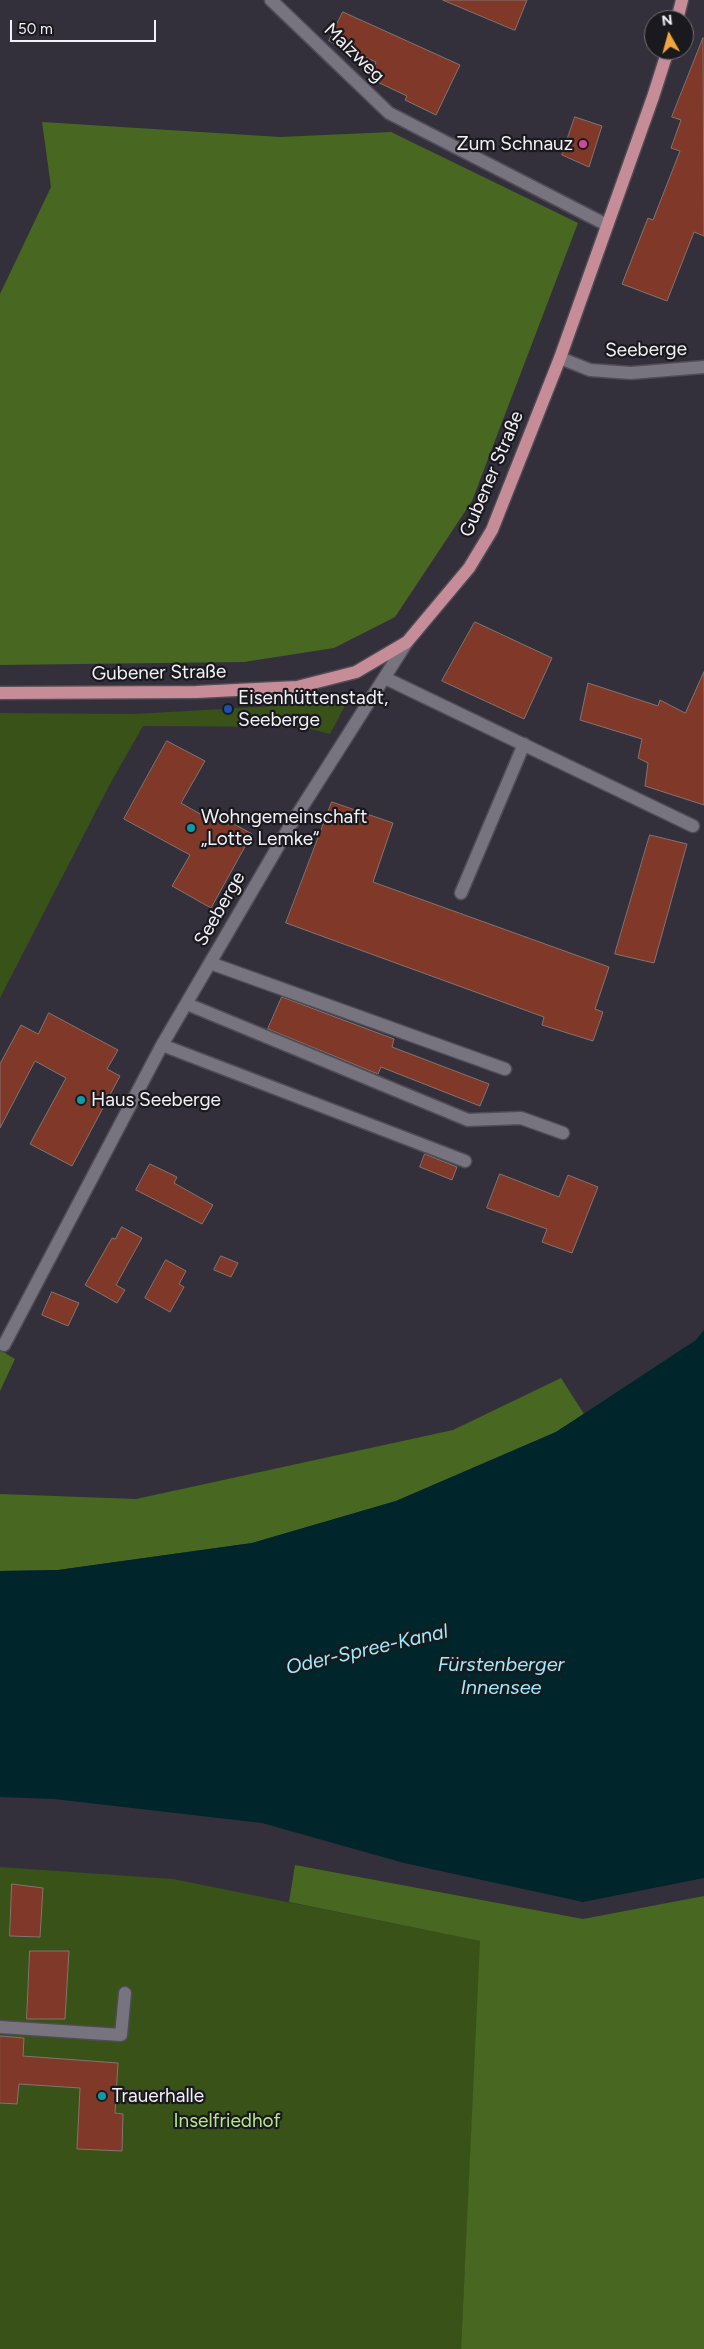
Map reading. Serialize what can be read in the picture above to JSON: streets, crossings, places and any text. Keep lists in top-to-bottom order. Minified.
{"streets":{"main road":["Gubener Straße"],"street":["Malzweg","Seeberge"]},"crossings":[["Malzweg","Gubener Straße"],["Seeberge","Gubener Straße"]],"water":["Oder-Spree-Kanal","Fürstenberger Innensee"],"parks":["Inselfriedhof"],"places":["Zum Schnauz","Eisenhüttenstadt, Seeberge","Wohngemeinschaft „Lotte Lemke“","Haus Seeberge","Trauerhalle"],"scale_bar":"50 m","north":"top"}
